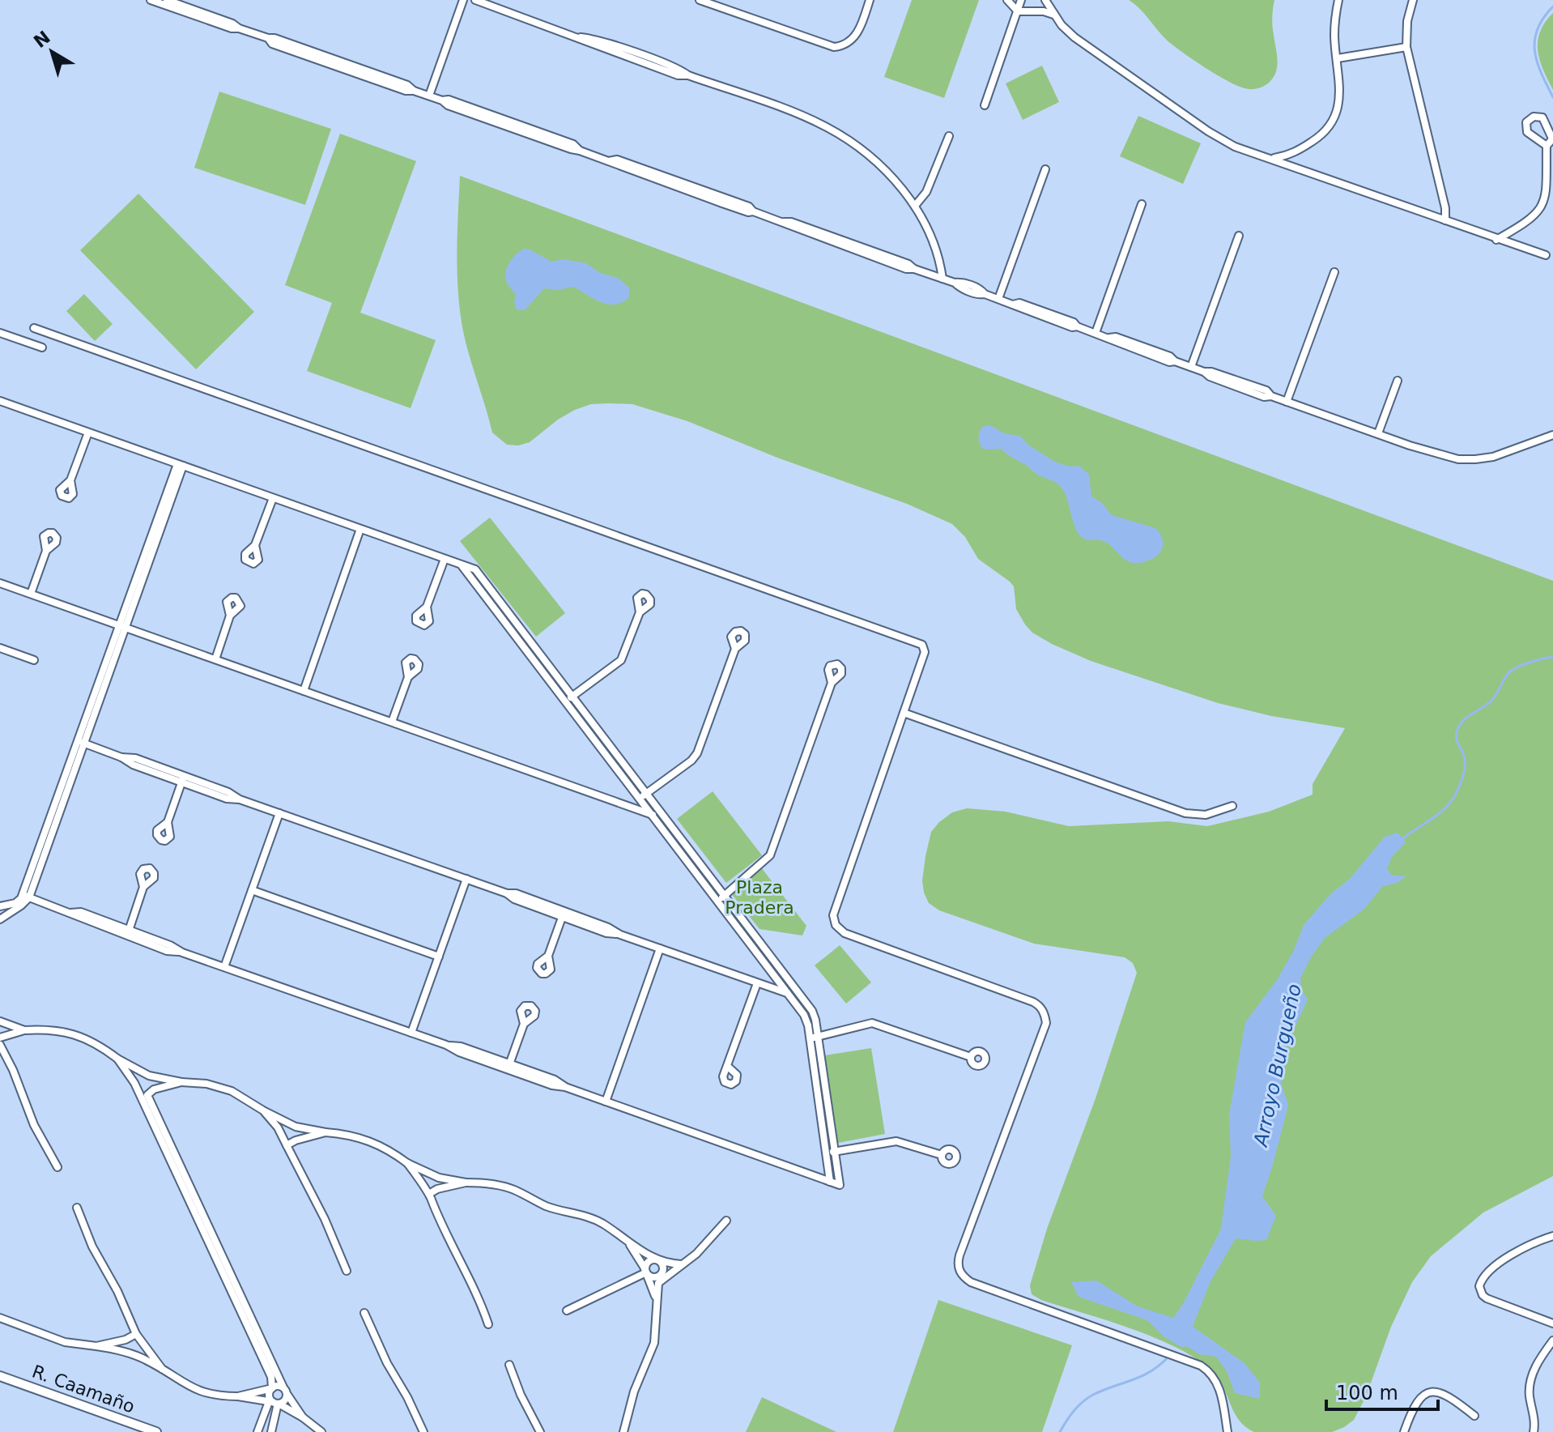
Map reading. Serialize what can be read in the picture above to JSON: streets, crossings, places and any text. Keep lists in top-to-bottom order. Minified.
{"streets":{"street":["R. Caamaño"]},"water":["Arroyo Burgueño"],"parks":["Plaza Pradera"],"scale_bar":"100 m","north":"top left"}
